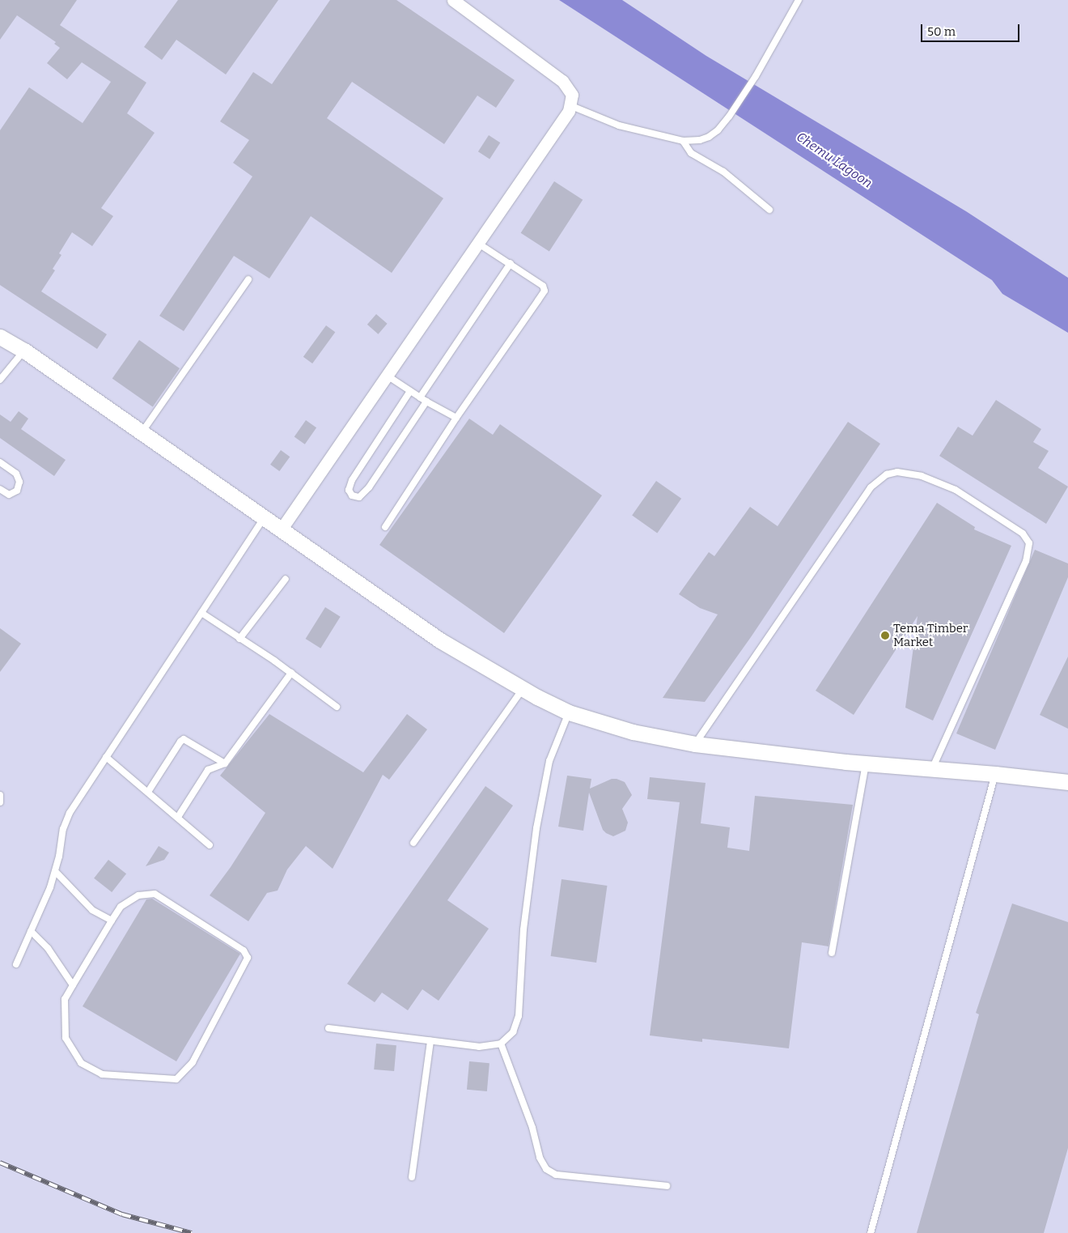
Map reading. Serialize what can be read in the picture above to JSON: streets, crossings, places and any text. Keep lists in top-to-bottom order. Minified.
{"water":["Chemu Lagoon"],"places":["Tema Timber Market"],"scale_bar":"50 m"}
